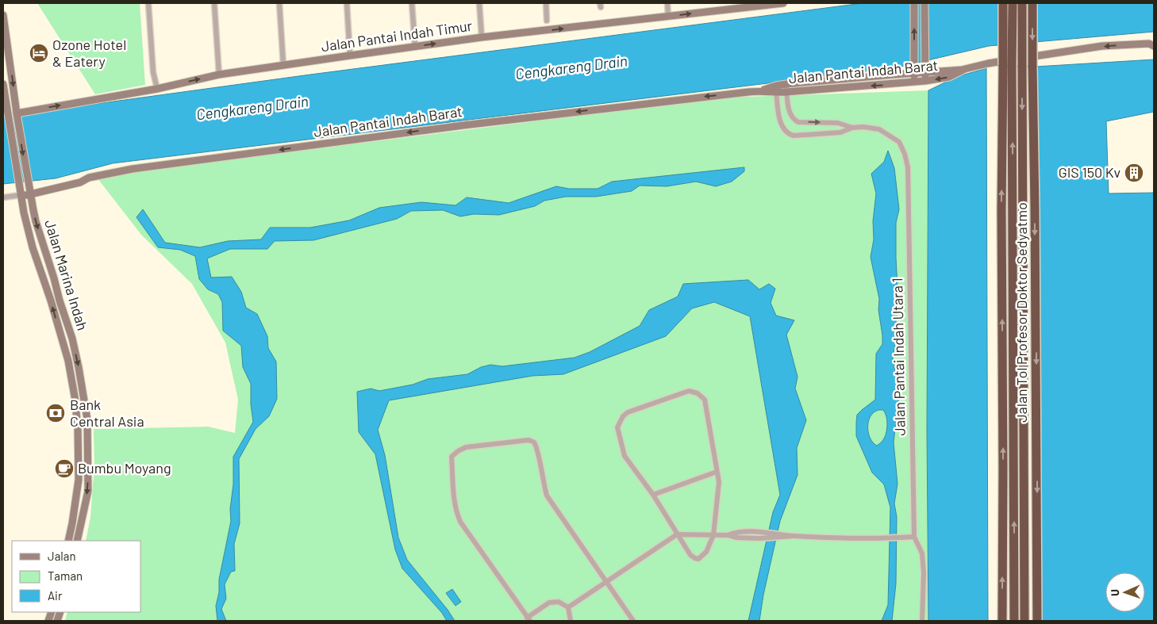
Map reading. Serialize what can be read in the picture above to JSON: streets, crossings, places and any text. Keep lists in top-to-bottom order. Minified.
{"streets":{"highway":["Jalan Tol Profesor Doktor Sedyatmo"],"street":["Jalan Pantai Indah Timur","Jalan Pantai Indah Barat","Jalan Marina Indah","Jalan Pantai Indah Utara 1"]},"crossings":[["Jalan Pantai Indah Timur","Jalan Marina Indah"],["Jalan Pantai Indah Barat","Jalan Marina Indah"],["Jalan Pantai Indah Barat","Jalan Pantai Indah Utara 1"]],"one_way":["Jalan Pantai Indah Timur","Jalan Pantai Indah Barat"],"water":["Cengkareng Drain"],"places":{"hotel":["Ozone Hotel & Eatery"],"building":["GIS 150 Kv"],"bank":["Bank Central Asia"],"cafe":["Bumbu Moyang"]},"legend":["Jalan","Taman","Air"],"north":"left"}
